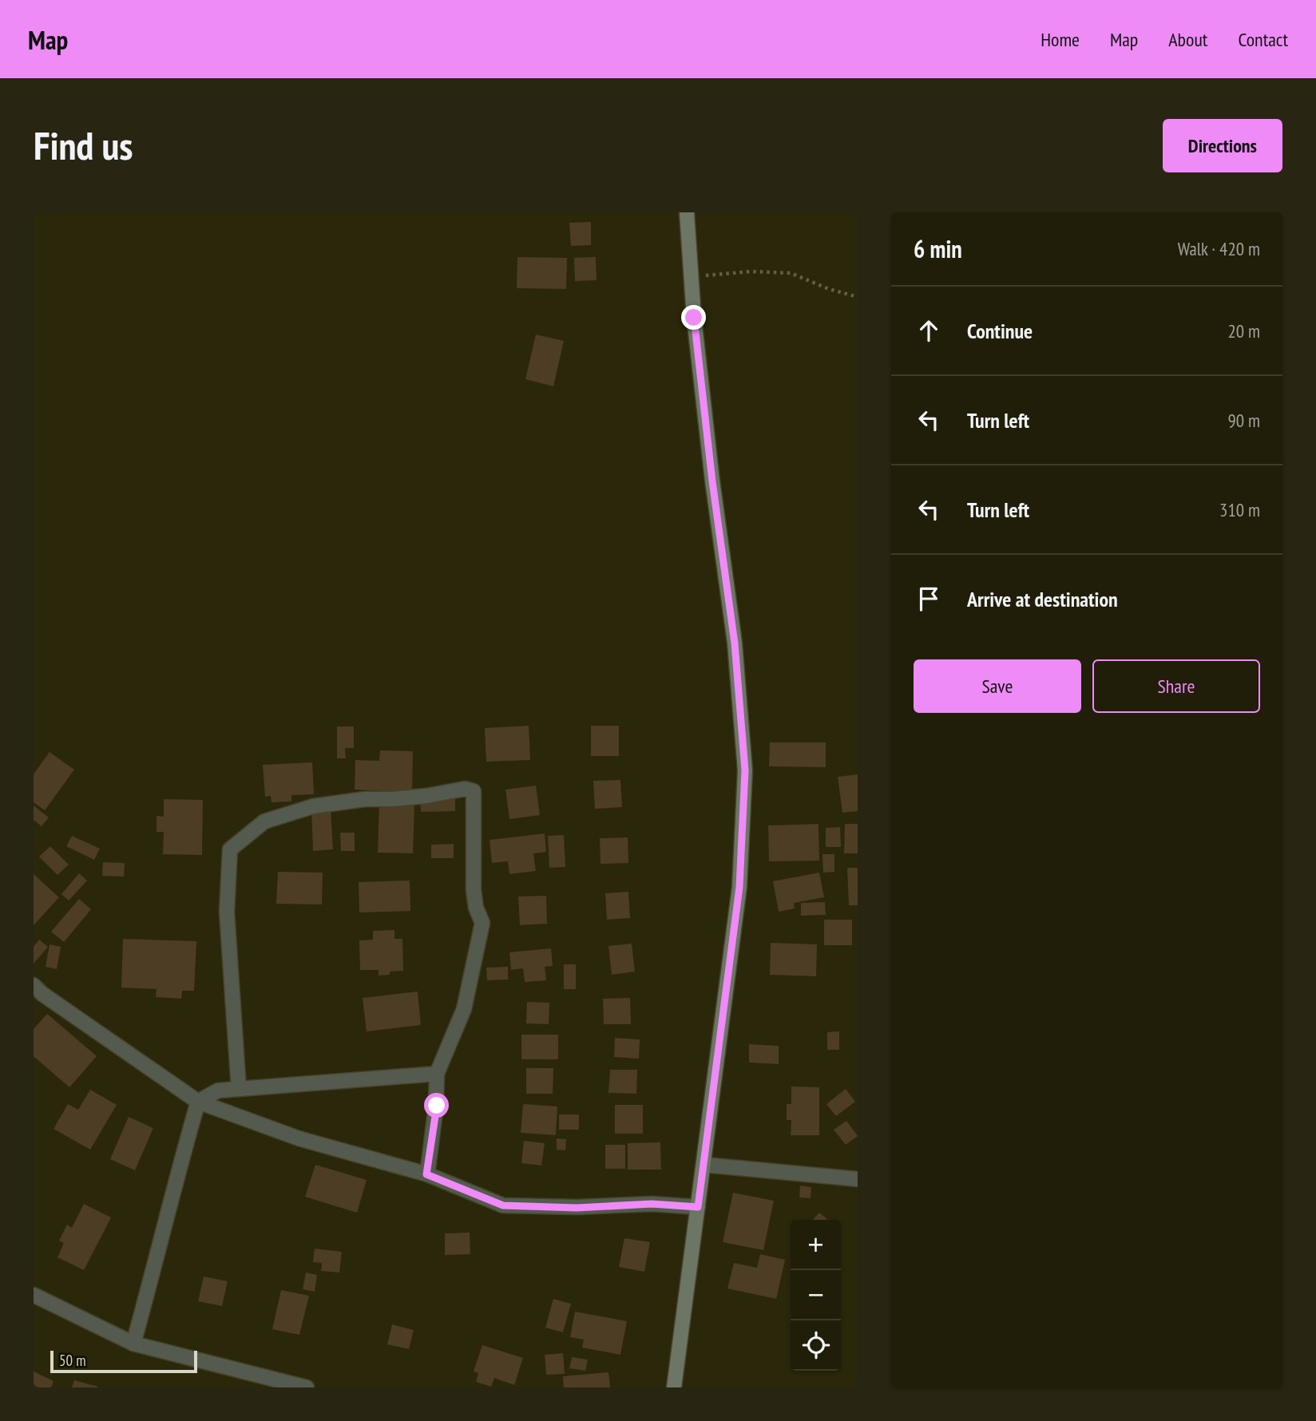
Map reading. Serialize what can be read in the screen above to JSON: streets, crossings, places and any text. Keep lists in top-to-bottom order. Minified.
{"scale_bar":"50 m","page":{"header":"Map","nav":["Home","Map","About","Contact"],"buttons":["Directions",["Save","Share"]],"title":"Find us","heading":["6 min","Walk · 420 m"],"list":[["Continue","20 m"],["Turn left","90 m"],["Turn left","310 m"],"Arrive at destination"],"map_buttons":["+","−"],"scale":"50 m"}}
